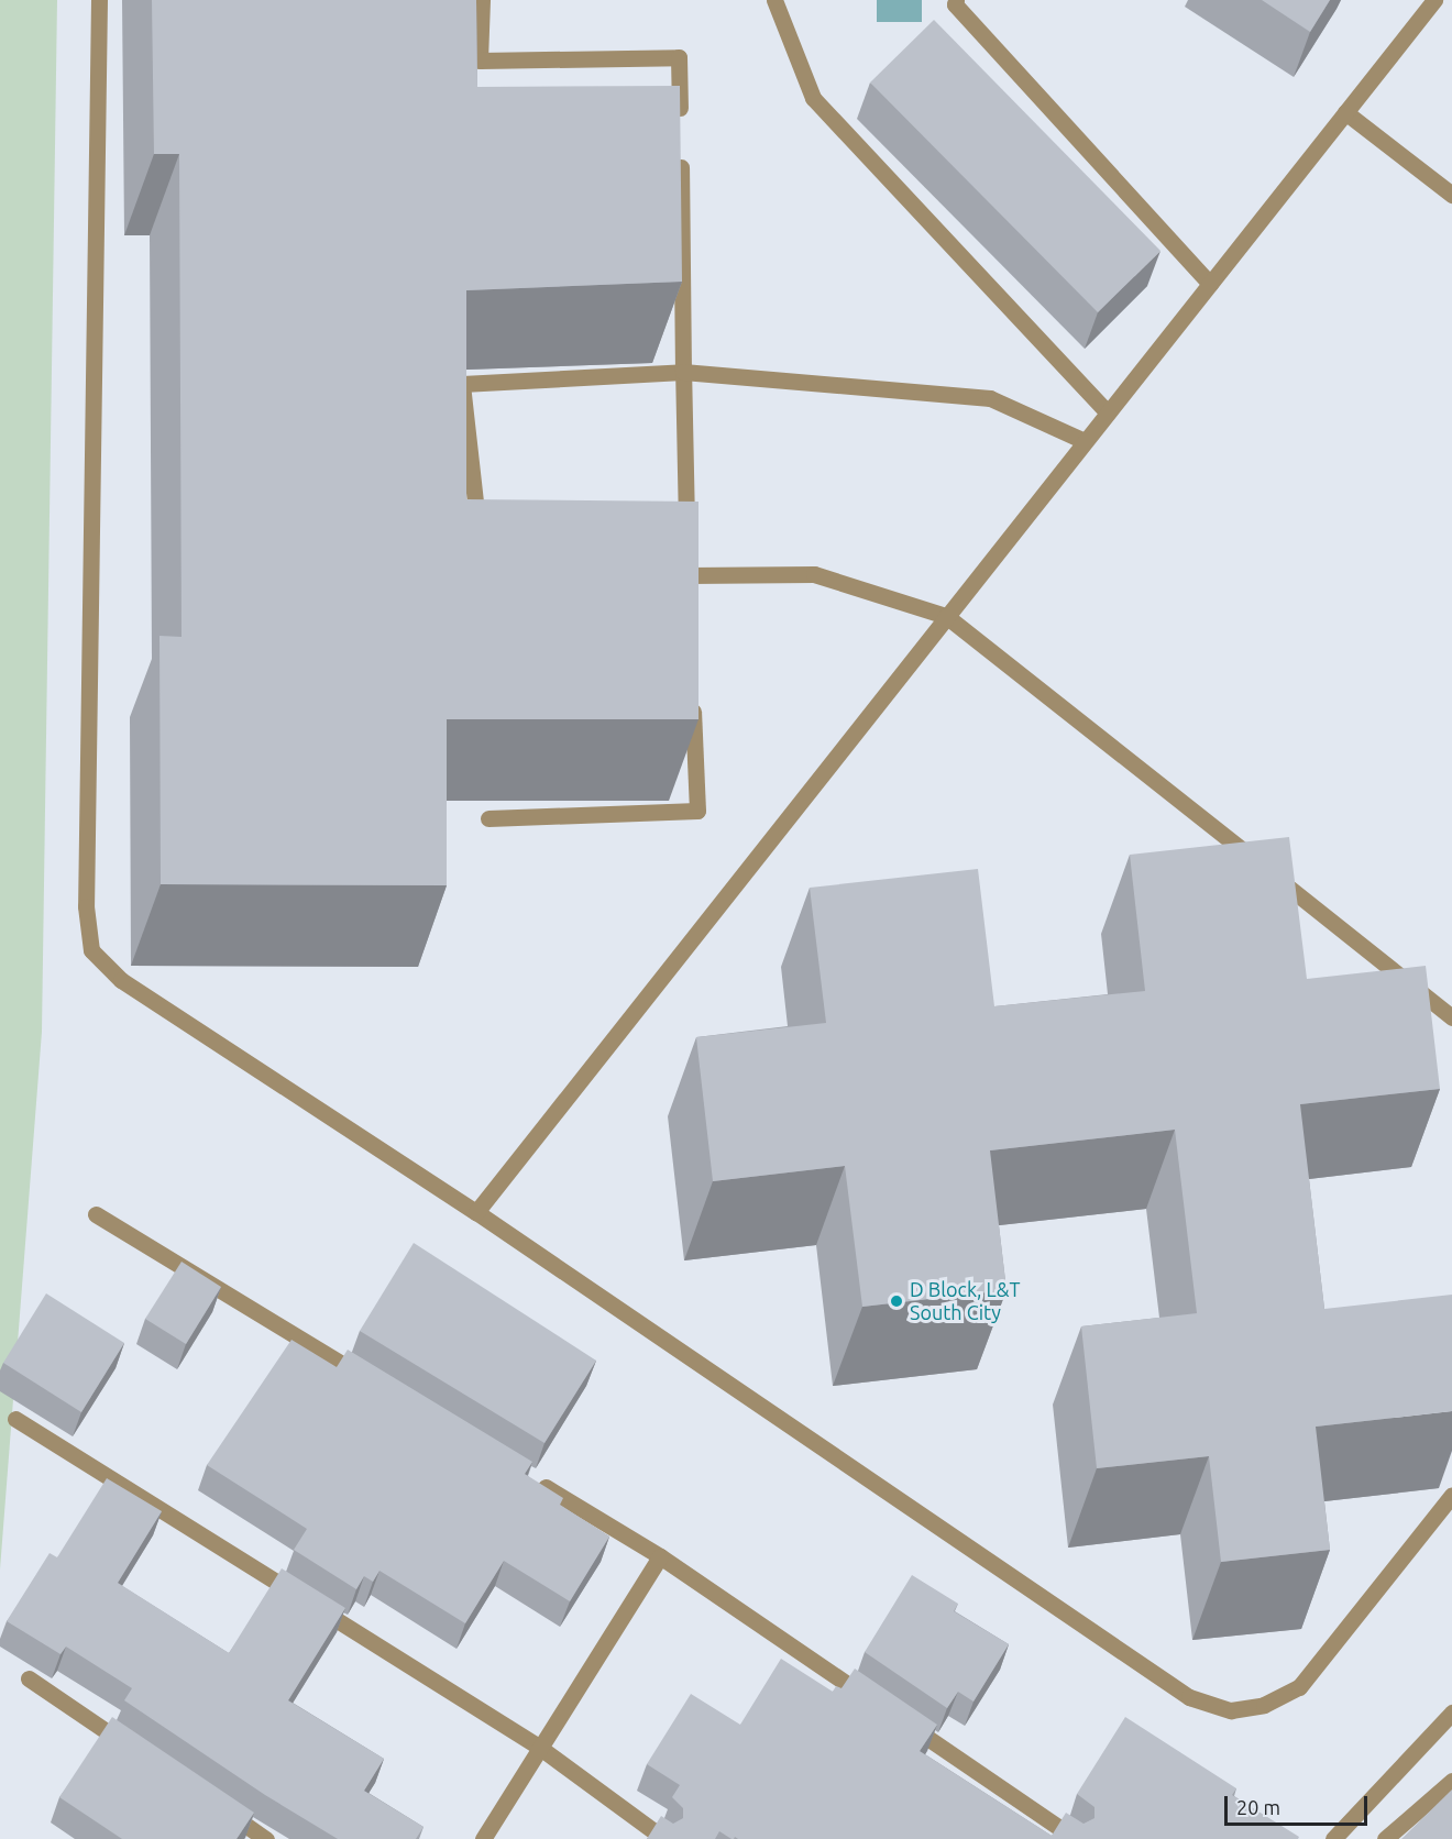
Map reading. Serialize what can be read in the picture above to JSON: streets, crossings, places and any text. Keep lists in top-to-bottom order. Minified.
{"places":["D Block, L&T South City"],"scale_bar":"20 m"}
